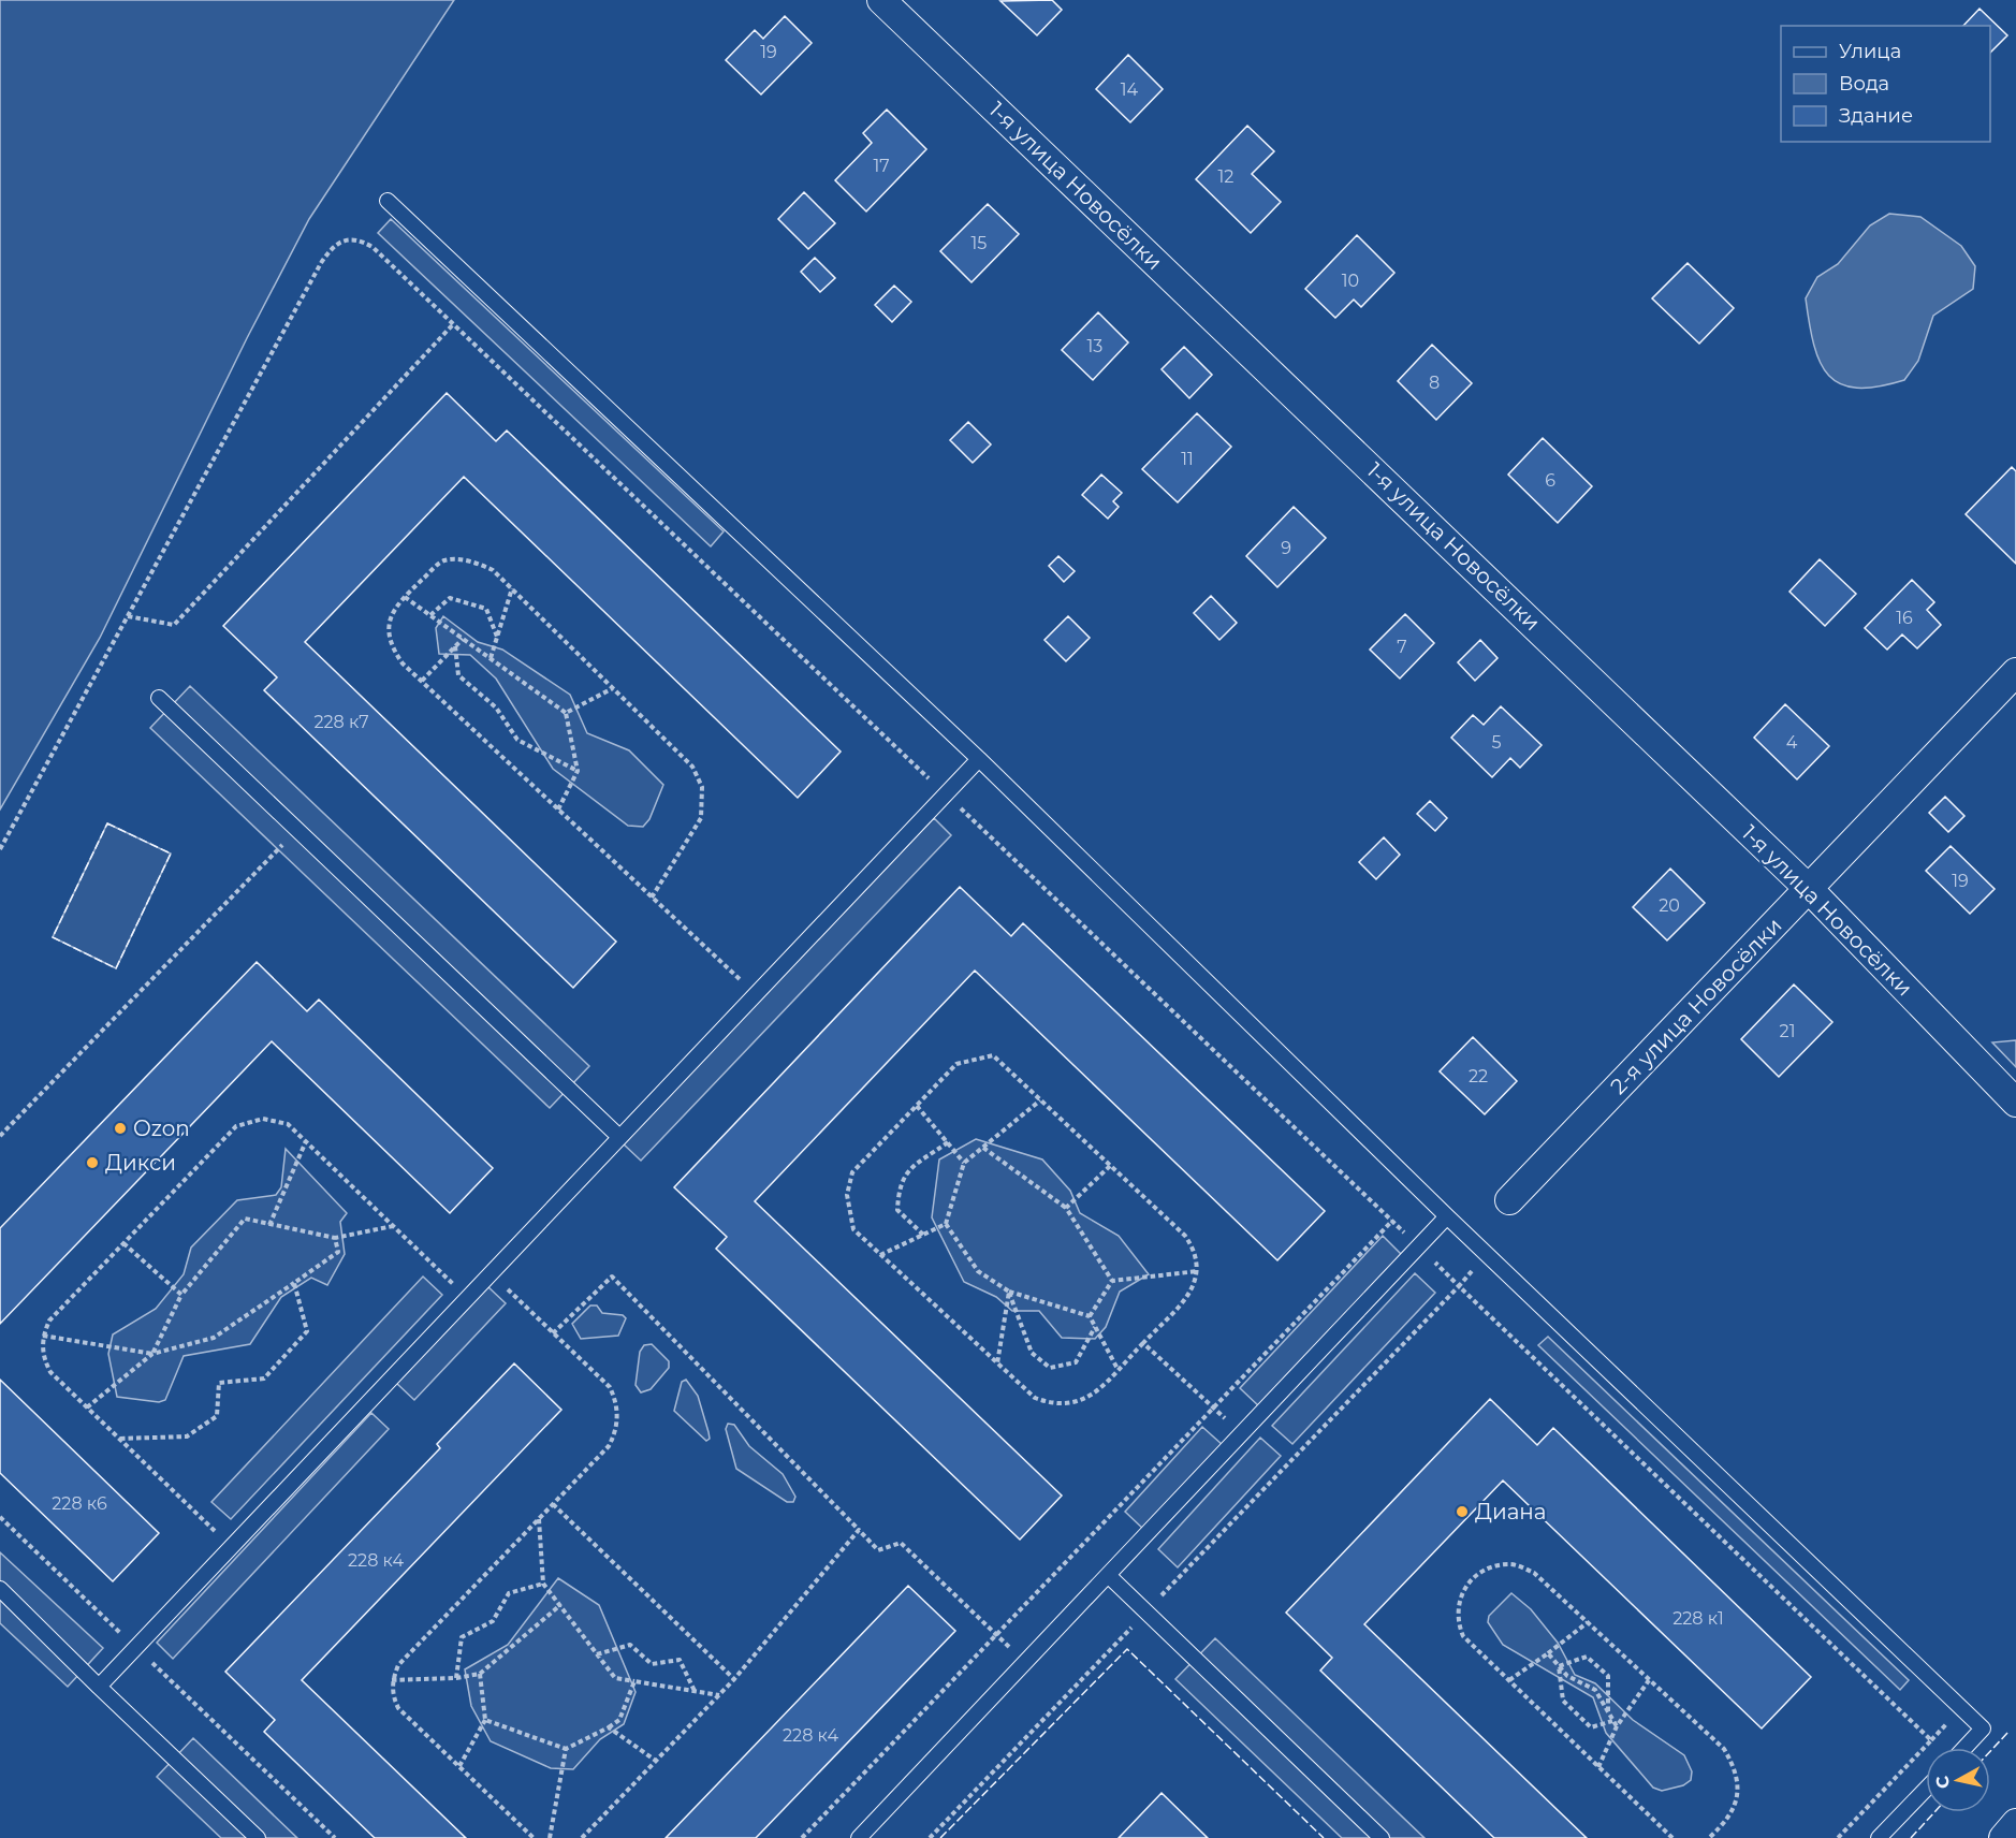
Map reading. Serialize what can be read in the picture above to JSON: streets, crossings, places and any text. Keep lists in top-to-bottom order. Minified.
{"streets":{"street":["1-я улица Новосёлки","2-я улица Новосёлки"]},"crossings":[["1-я улица Новосёлки","2-я улица Новосёлки"]],"places":["Ozon","Дикси","Диана"],"house_numbers":["19","14","17","12","15","10","13","8","11","6","9","16","7","228 к7","5","4","19","20","21","22","228 к6","228 к4","228 к1","228 к4"],"legend":["Улица","Вода","Здание"],"north":"left"}
